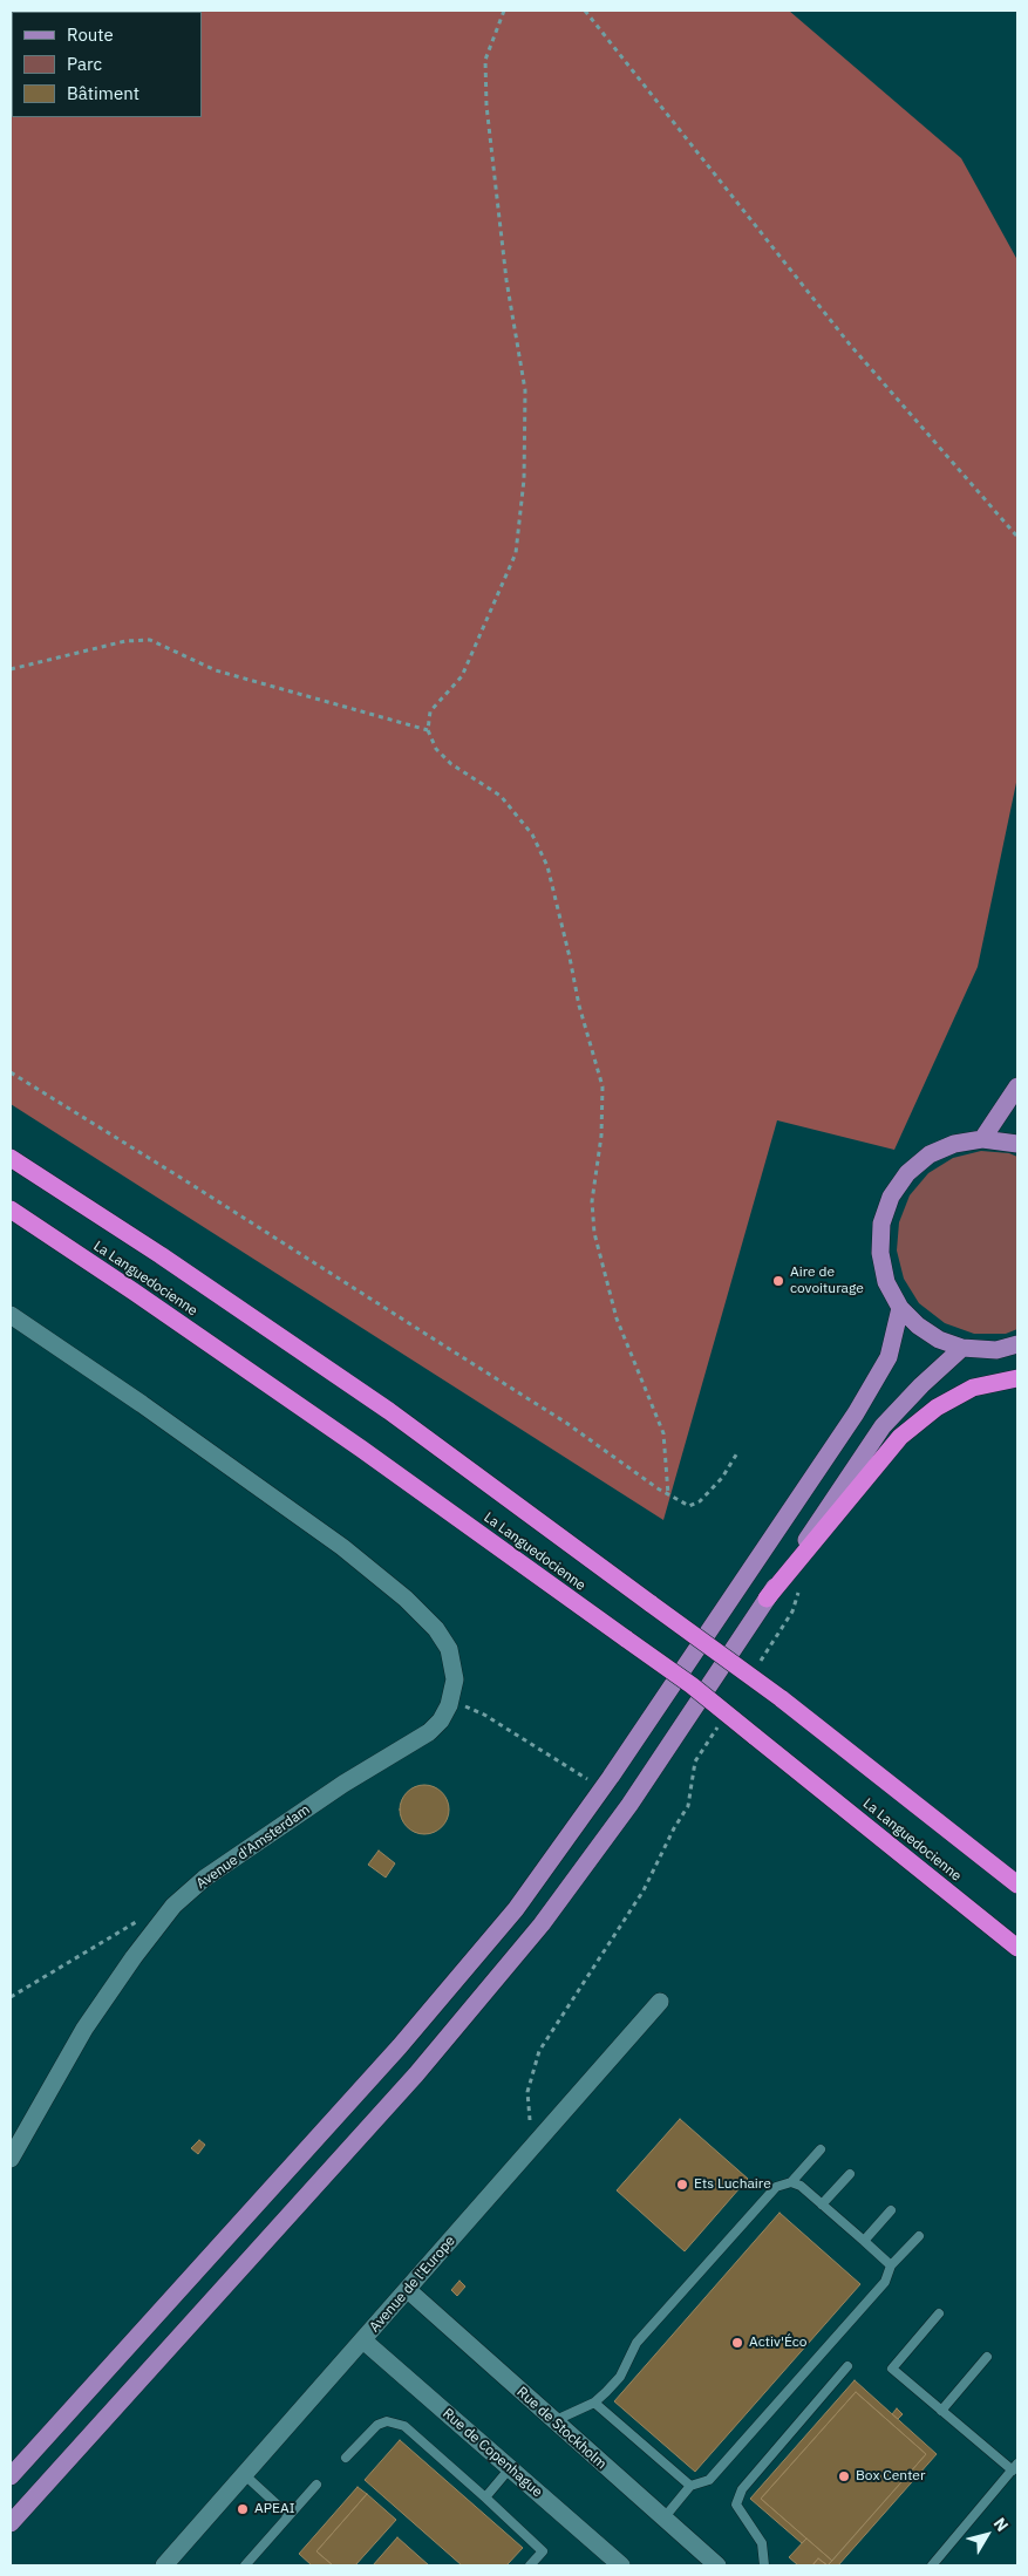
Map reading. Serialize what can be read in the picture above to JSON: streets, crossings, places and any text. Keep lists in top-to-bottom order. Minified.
{"streets":{"highway":["La Languedocienne"],"street":["Avenue d'Amsterdam","Avenue de l'Europe","Rue de Stockholm","Rue de Copenhague"]},"crossings":[["Avenue de l'Europe","Rue de Stockholm"],["Avenue de l'Europe","Rue de Copenhague"]],"places":["Aire de covoiturage","Ets Luchaire","Activ'Éco","Box Center","APEAI"],"legend":["Route","Parc","Bâtiment"],"north":"top right"}
